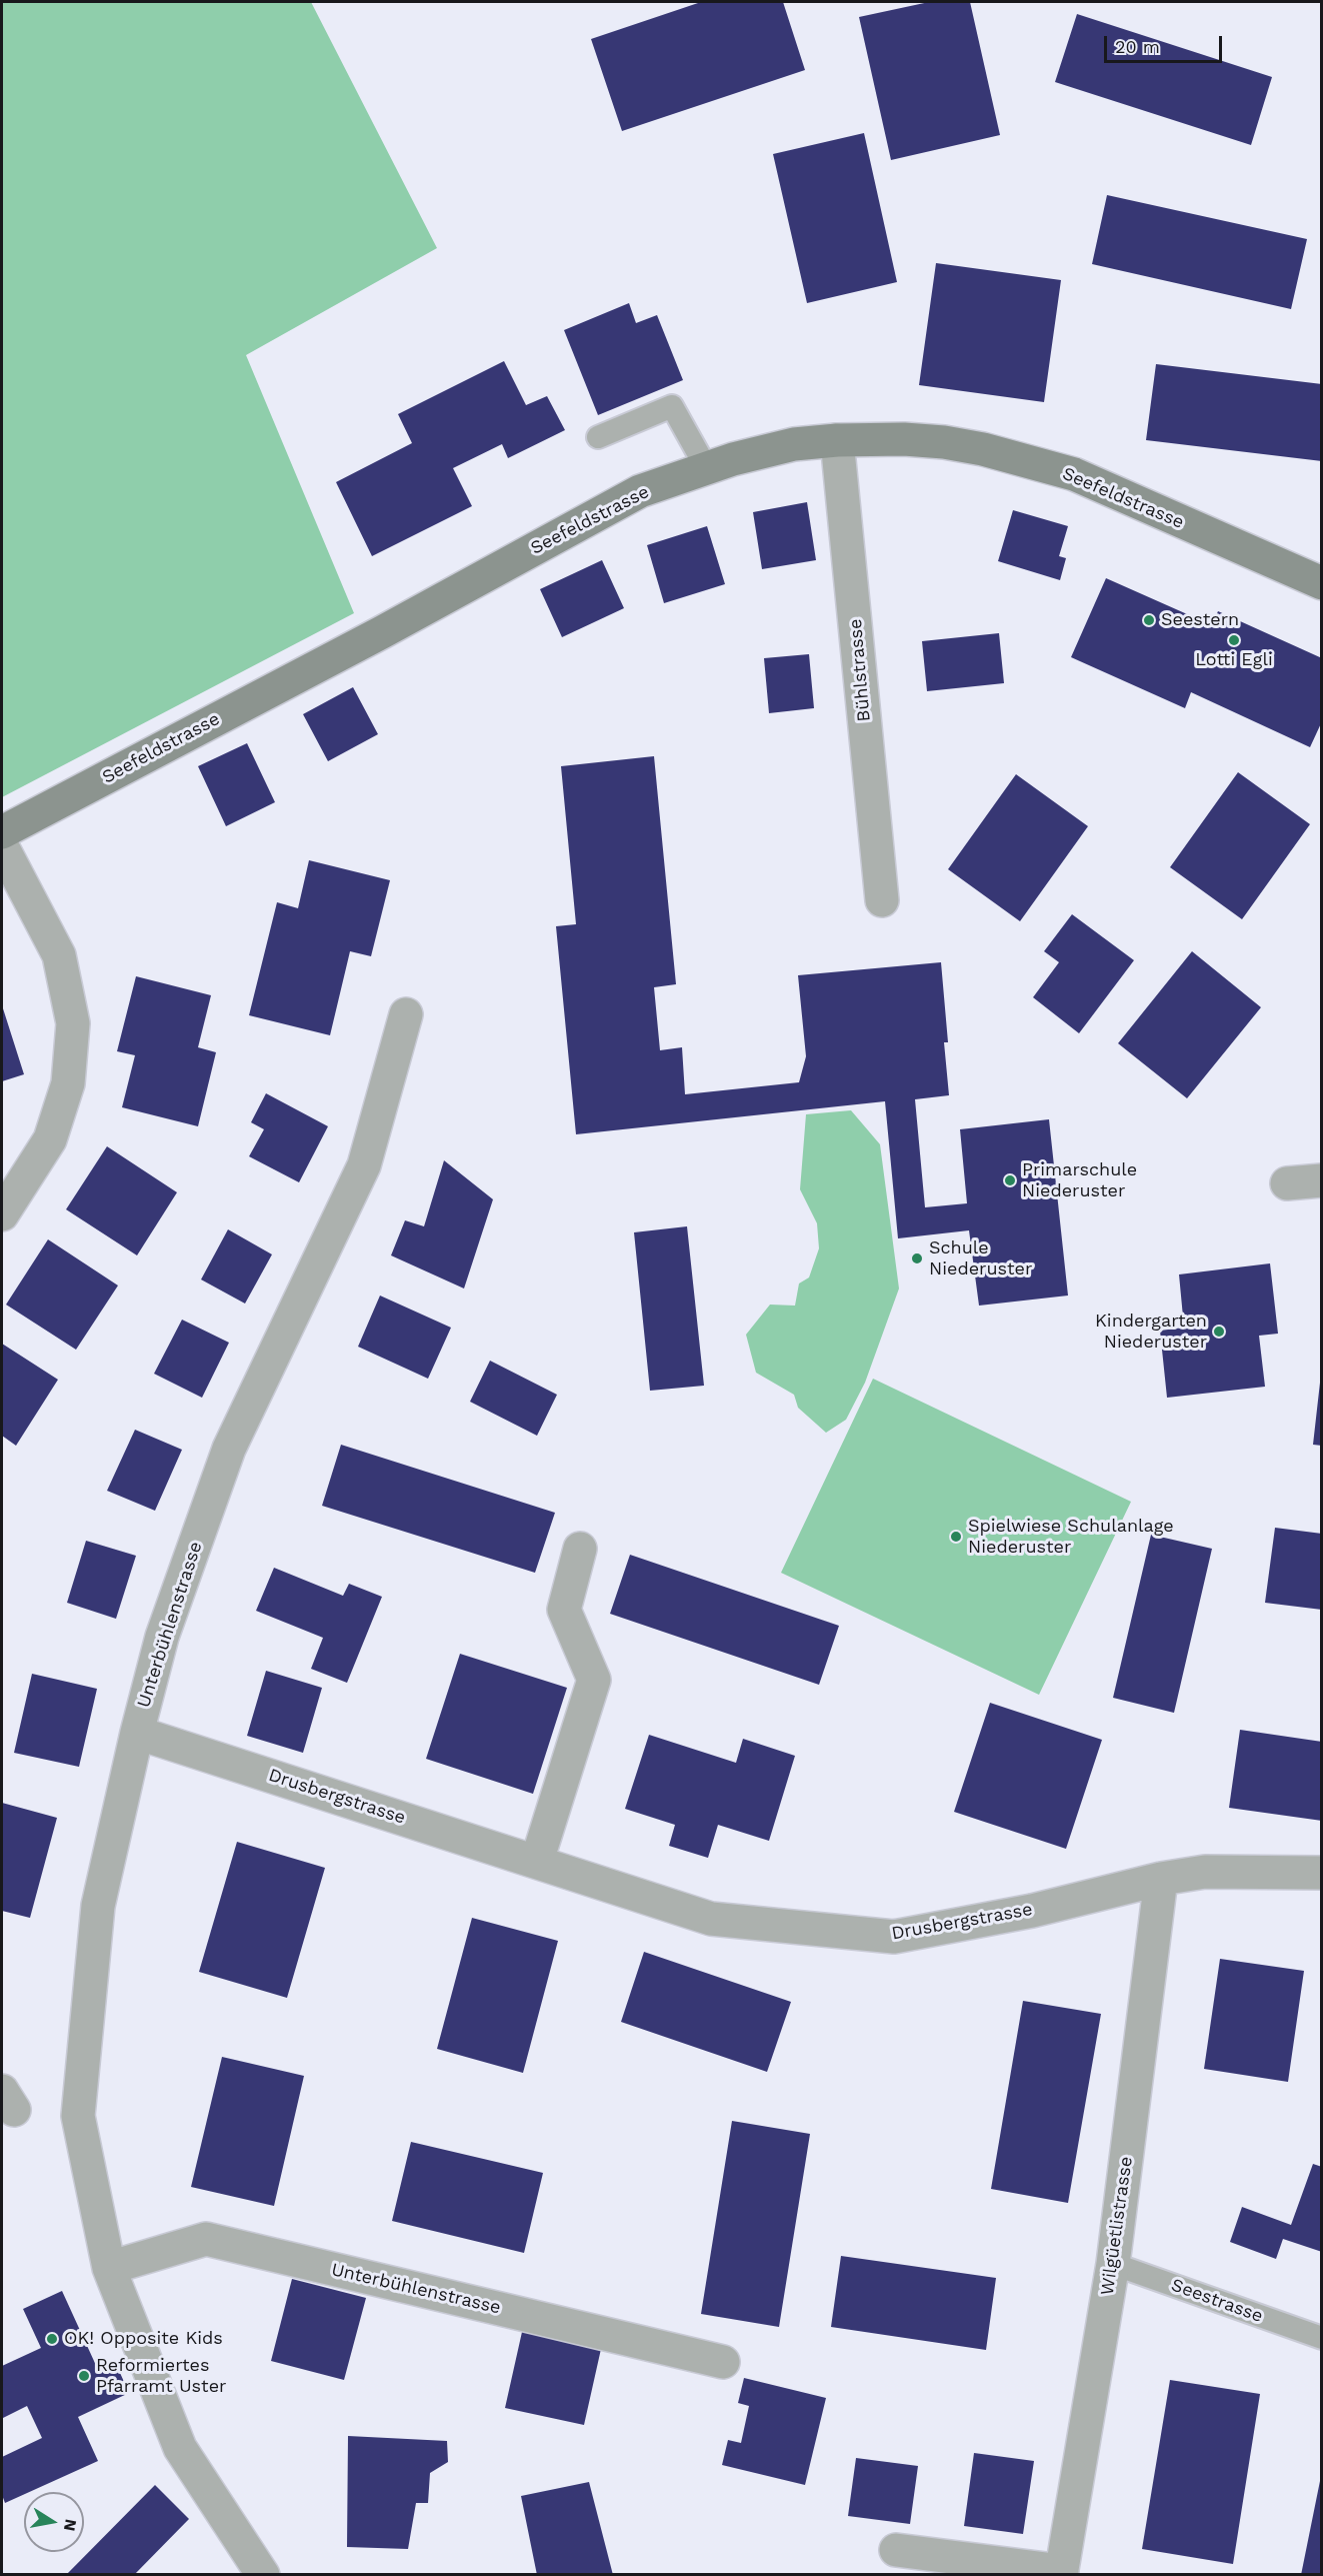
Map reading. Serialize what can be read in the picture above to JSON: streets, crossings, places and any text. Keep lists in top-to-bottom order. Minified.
{"streets":{"street":["Seefeldstrasse","Bühlstrasse","Unterbühlenstrasse","Drusbergstrasse","Wilgüetlistrasse"],"lane":["Seestrasse"]},"crossings":[["Seefeldstrasse","Bühlstrasse"],["Unterbühlenstrasse","Drusbergstrasse"],["Drusbergstrasse","Wilgüetlistrasse"],["Wilgüetlistrasse","Seestrasse"]],"places":["Seestern","Lotti Egli","Primarschule Niederuster","Schule Niederuster","Kindergarten Niederuster","Spielwiese Schulanlage Niederuster","OK! Opposite Kids","Reformiertes Pfarramt Uster"],"scale_bar":"20 m","north":"right"}
